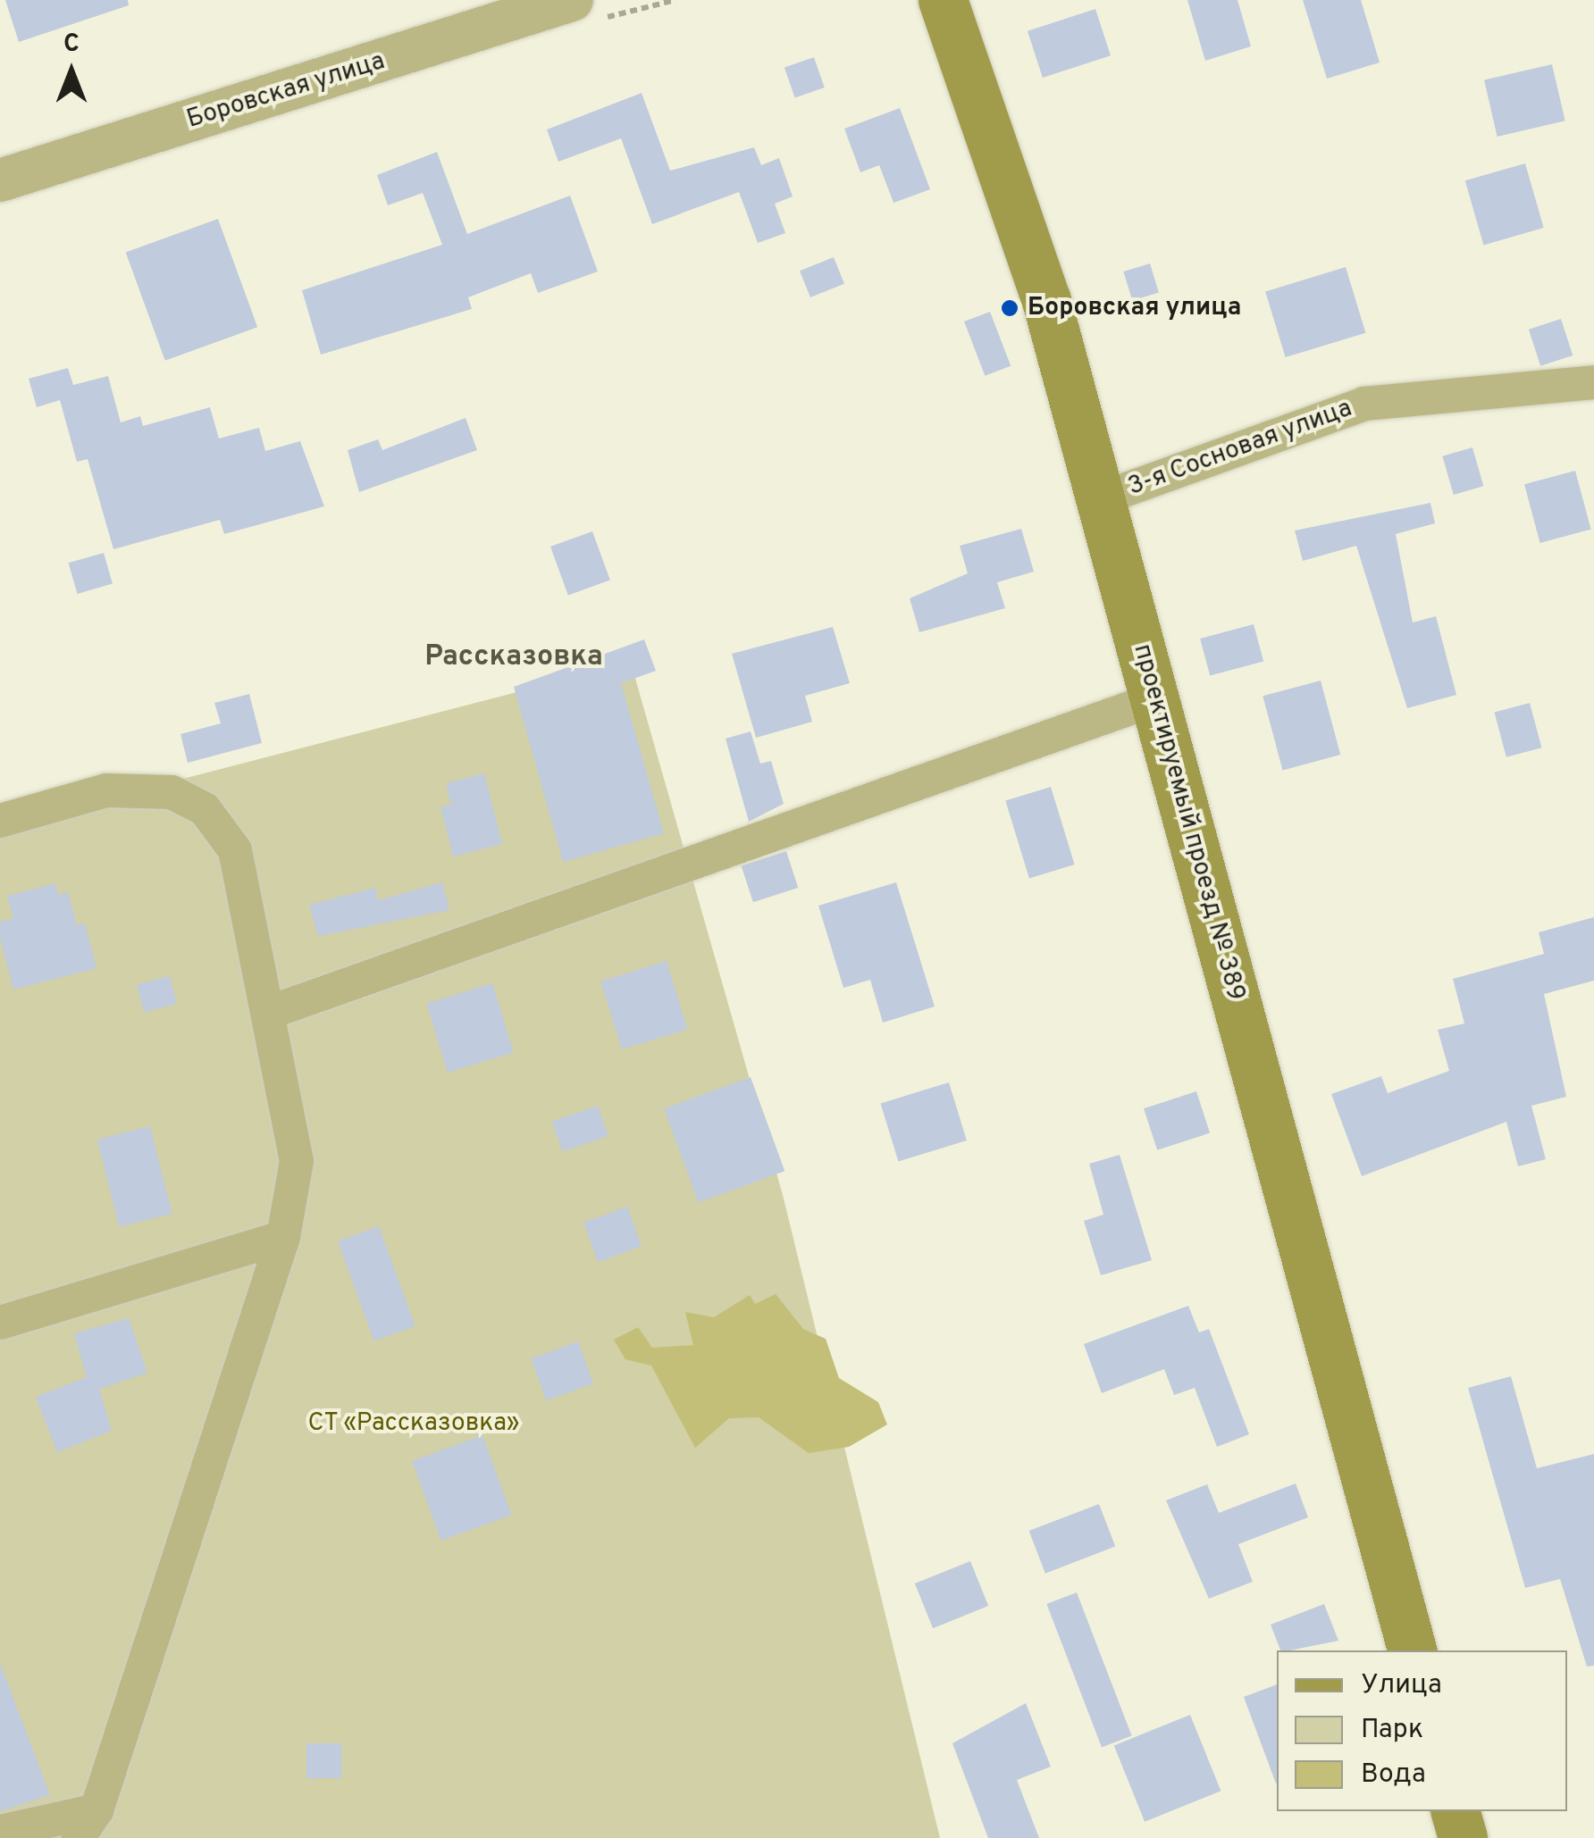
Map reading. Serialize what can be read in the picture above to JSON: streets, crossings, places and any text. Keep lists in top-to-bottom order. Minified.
{"streets":{"main road":["проектируемый проезд № 389"],"street":["Боровская улица","3-я Сосновая улица"]},"crossings":[["3-я Сосновая улица","проектируемый проезд № 389"]],"districts":["Рассказовка"],"parks":["СТ «Рассказовка»"],"places":["Боровская улица"],"legend":["Улица","Парк","Вода"],"north":"top"}
